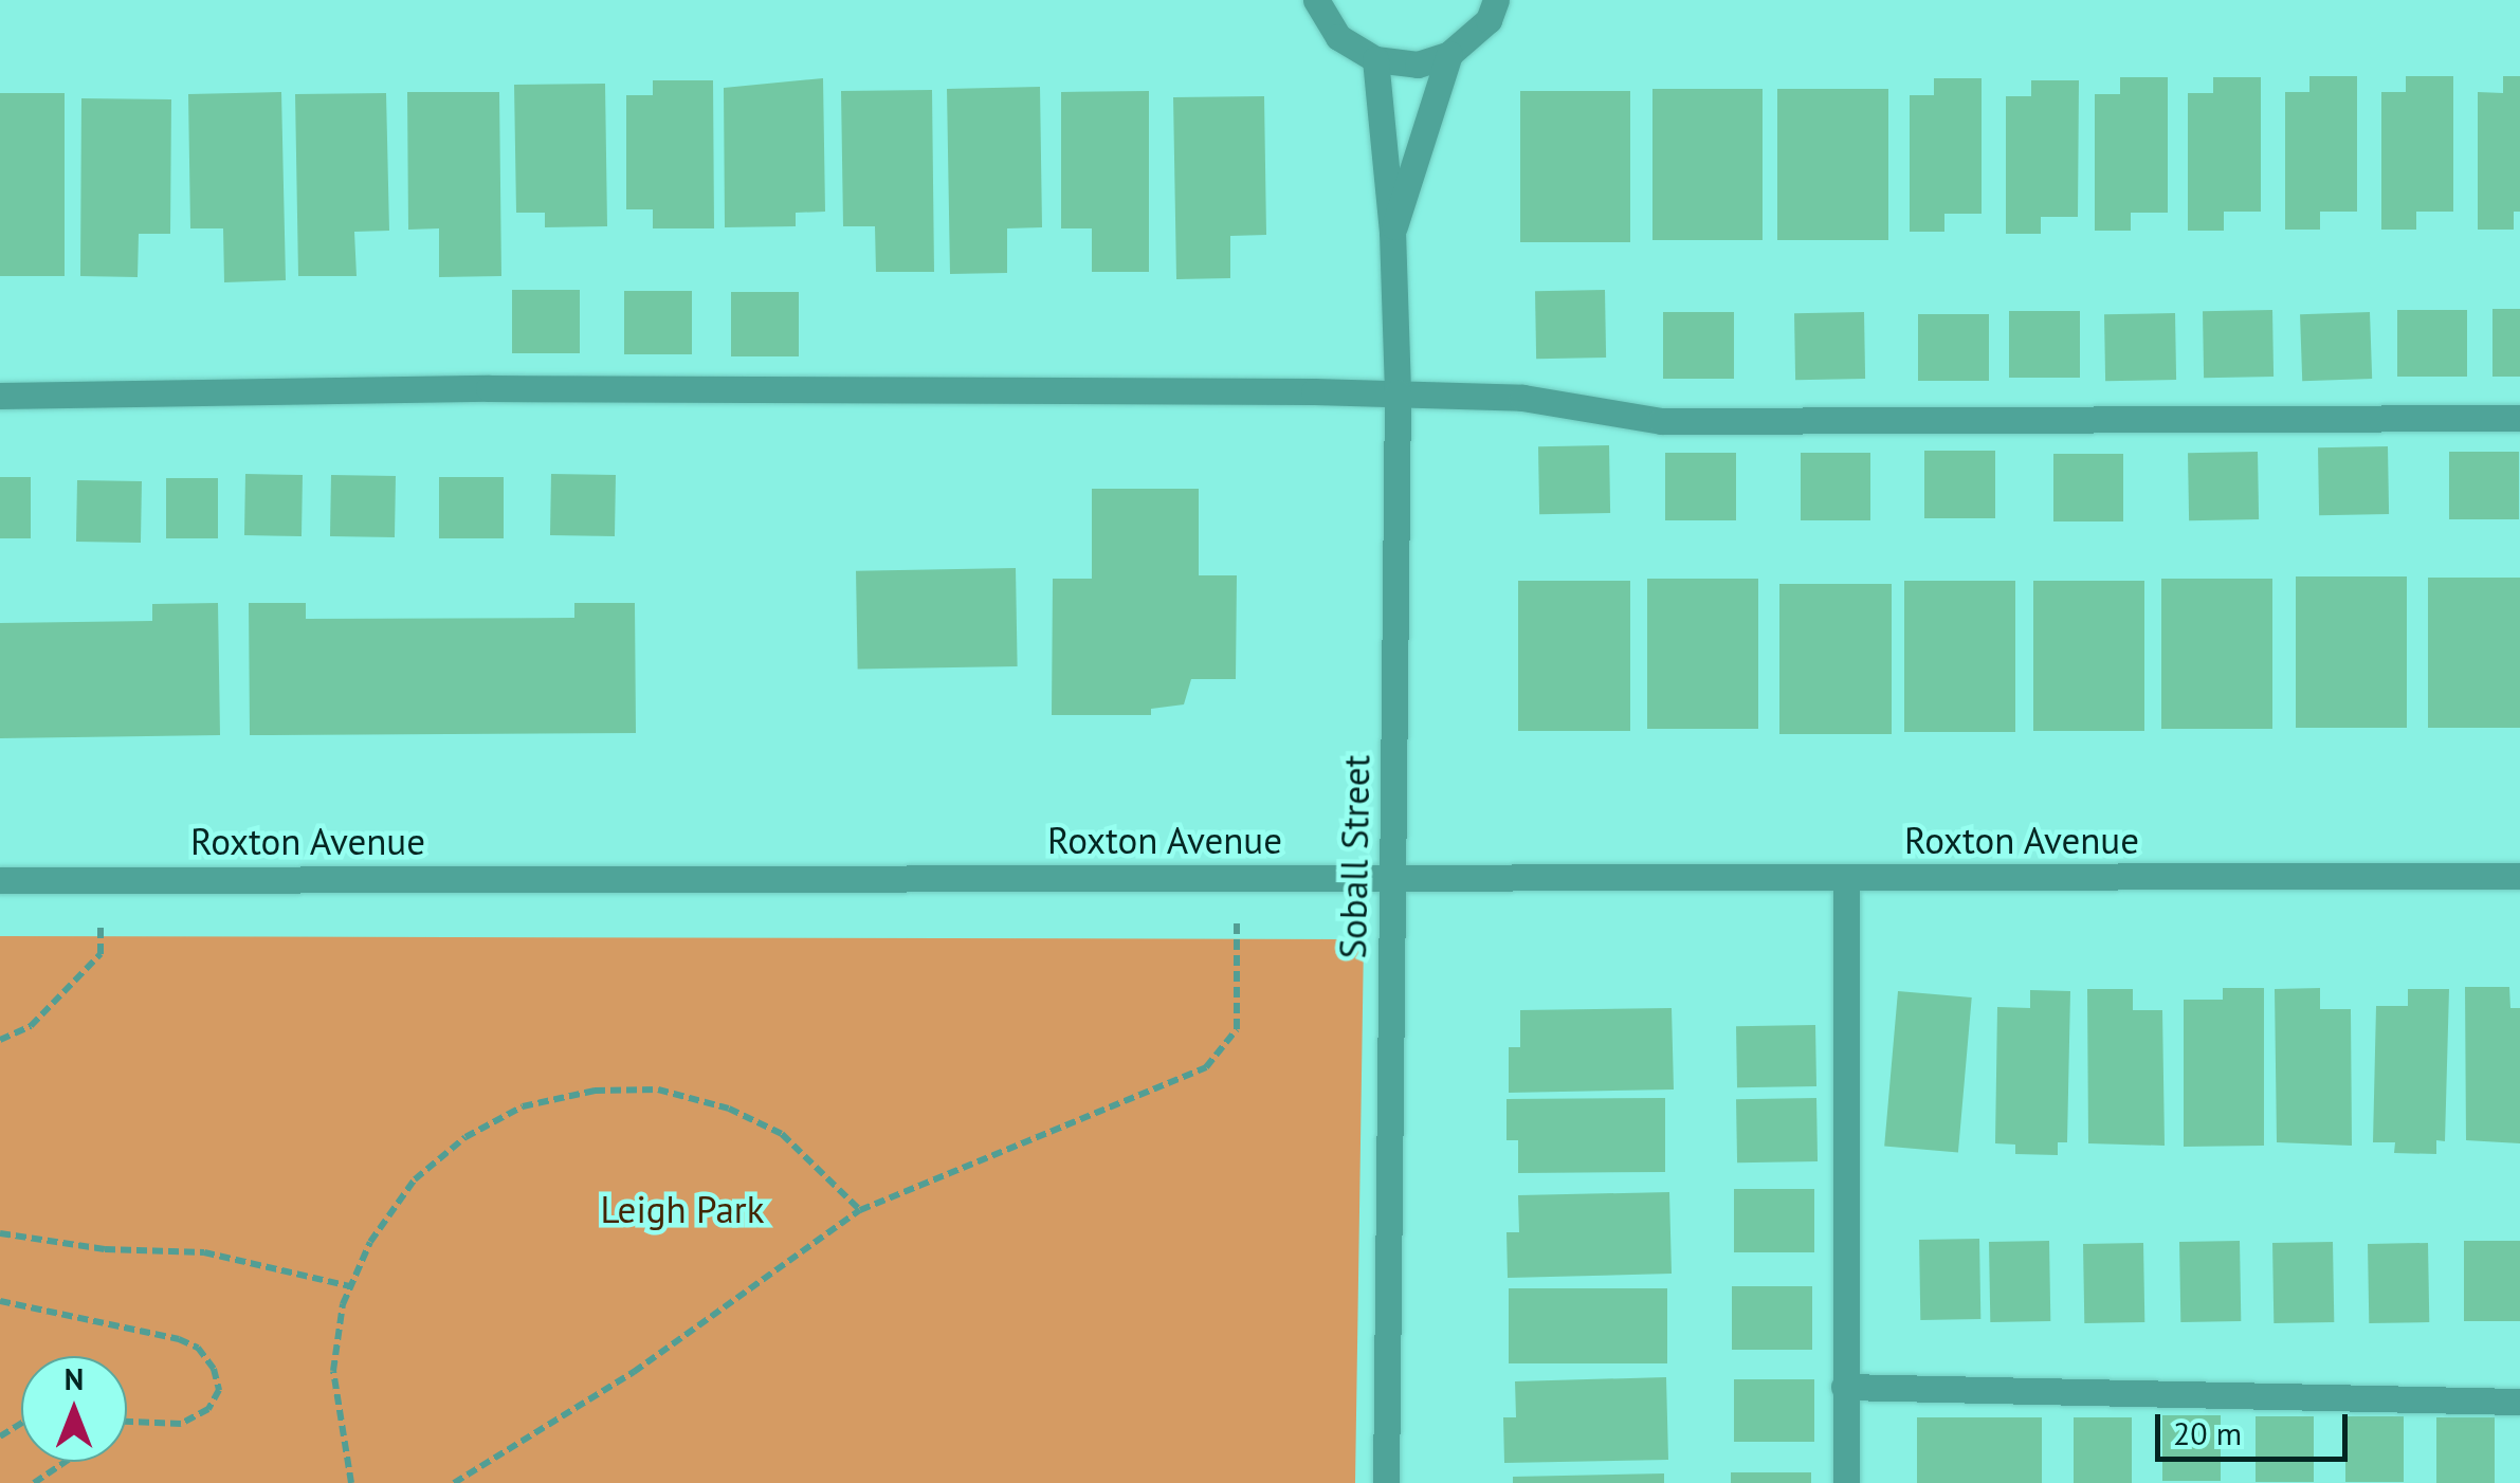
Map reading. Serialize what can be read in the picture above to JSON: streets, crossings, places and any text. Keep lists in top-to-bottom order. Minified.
{"streets":{"street":["Roxton Avenue","Soball Street"]},"crossings":[["Roxton Avenue","Soball Street"]],"parks":["Leigh Park"],"scale_bar":"20 m","north":"top"}
